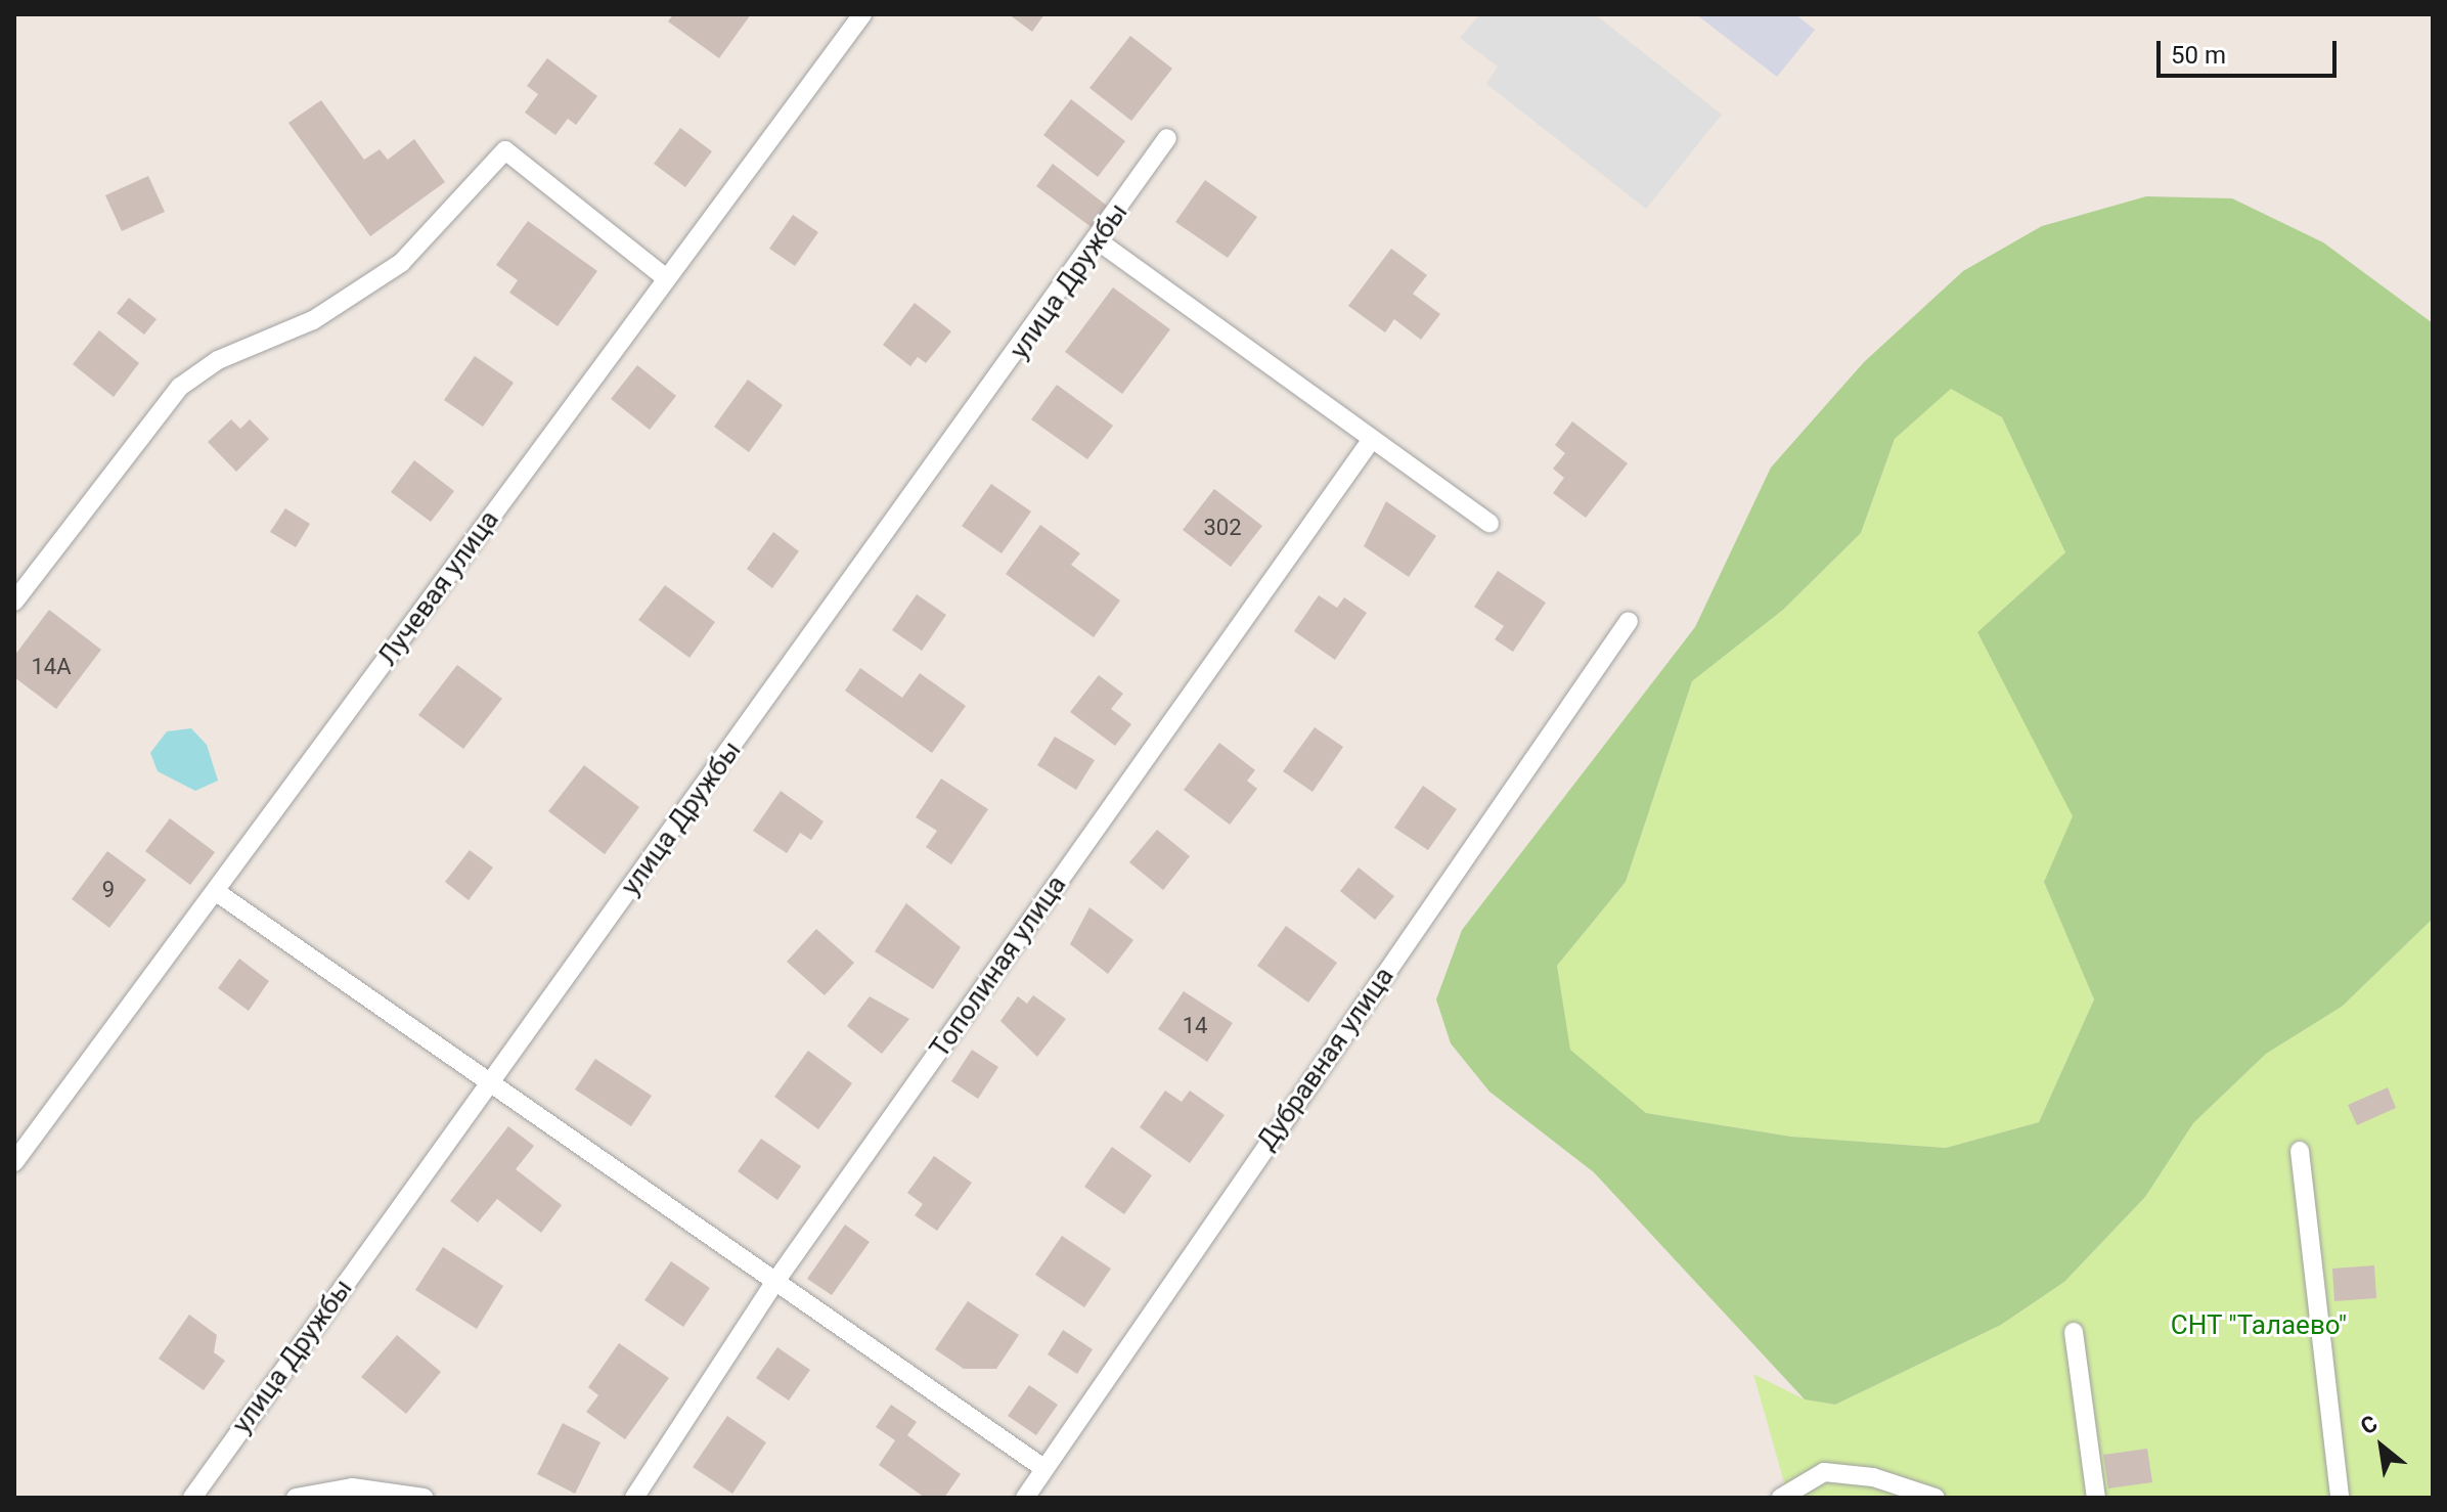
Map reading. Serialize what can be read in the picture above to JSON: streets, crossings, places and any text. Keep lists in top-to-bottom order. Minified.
{"streets":{"street":["улица Дружбы","Лучевая улица","Тополиная улица","Дубравная улица"]},"parks":["СНТ \"Талаево\""],"house_numbers":["302","14А","9","14"],"scale_bar":"50 m","north":"top left"}
